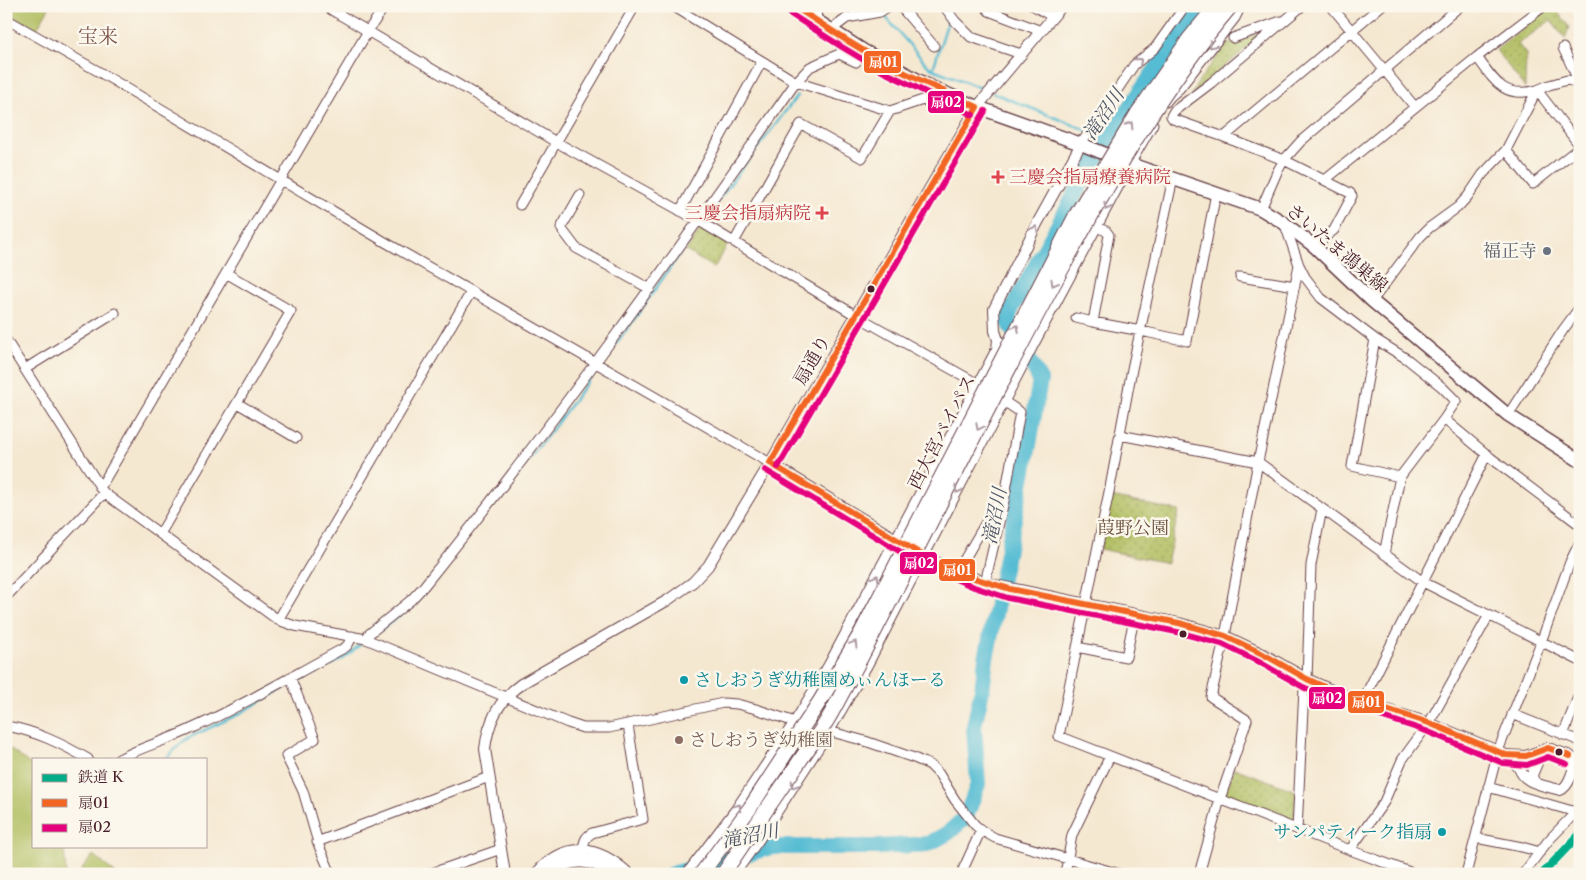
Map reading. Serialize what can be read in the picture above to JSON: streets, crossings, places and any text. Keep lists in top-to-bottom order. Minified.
{"streets":{"highway":["西大宮バイパス"],"main road":["さいたま鴻巣線"],"street":["扇通り"]},"crossings":[["さいたま鴻巣線","扇通り"]],"districts":["宝来"],"water":["滝沼川"],"parks":["葭野公園"],"places":{"health":["三慶会指扇療養病院","三慶会指扇病院"],"other":["福正寺","さしおうぎ幼稚園めぃんほーる","さしおうぎ幼稚園","サンパティーク指扇"]},"lines":["transit line 扇01","transit line 扇02","rail line K"],"legend":["鉄道 K","扇01","扇02"]}
